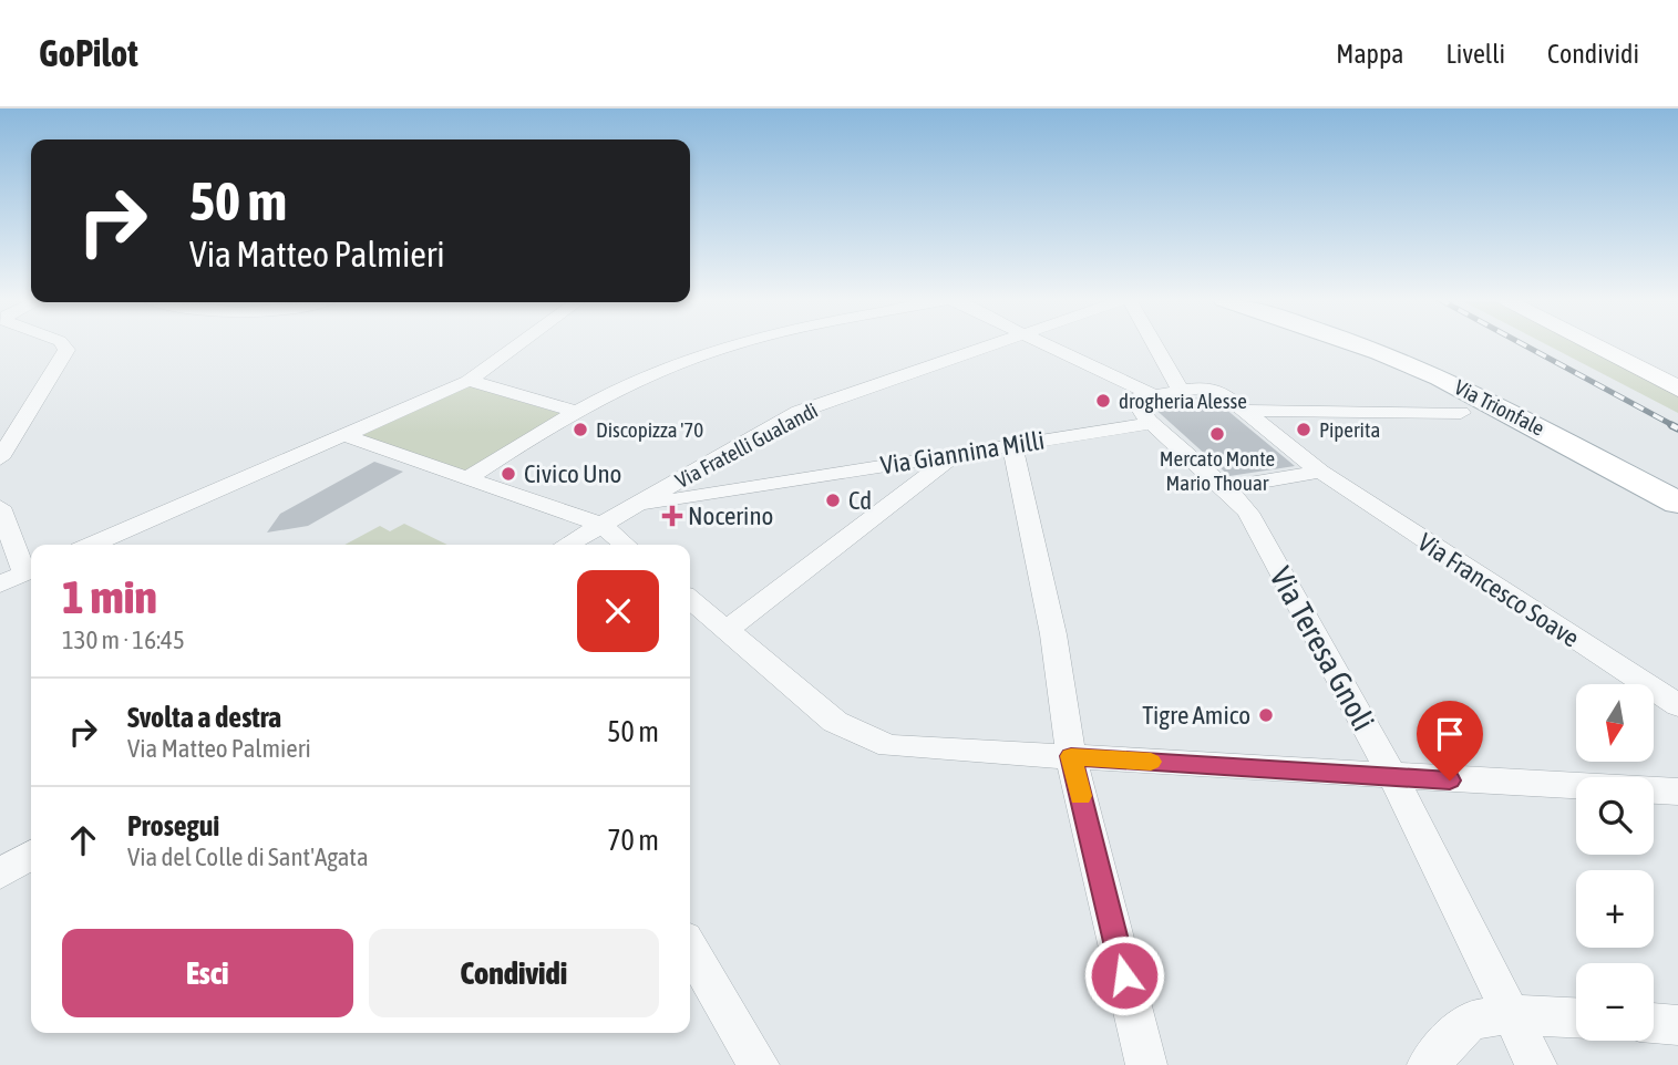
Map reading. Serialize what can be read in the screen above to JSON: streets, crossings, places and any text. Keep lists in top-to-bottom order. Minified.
{"streets":{"main road":["Via Trionfale"],"street":["Via Fratelli Gualandi","Via Giannina Milli","Via Francesco Soave","Via Teresa Gnoli"]},"crossings":[["Via Fratelli Gualandi","Via Giannina Milli"],["Via Giannina Milli","Via Teresa Gnoli"]],"places":{"other":["drogheria Alesse","Discopizza '70","Piperita","Mercato Monte Mario Thouar","Civico Uno","Cd","Tigre Amico"],"health":["Nocerino"]},"north":"bottom","page":{"header":"GoPilot","nav":["Mappa","Livelli","Condividi"],"turn":["50 m","Via Matteo Palmieri"],"heading":["1 min","130 m · 16:45"],"list":[{"name":"Svolta a destra","note":"Via Matteo Palmieri","value":"50 m"},{"name":"Prosegui","note":"Via del Colle di Sant'Agata","value":"70 m"}],"map_buttons":["+","−"],"buttons":["Esci","Condividi"]}}
